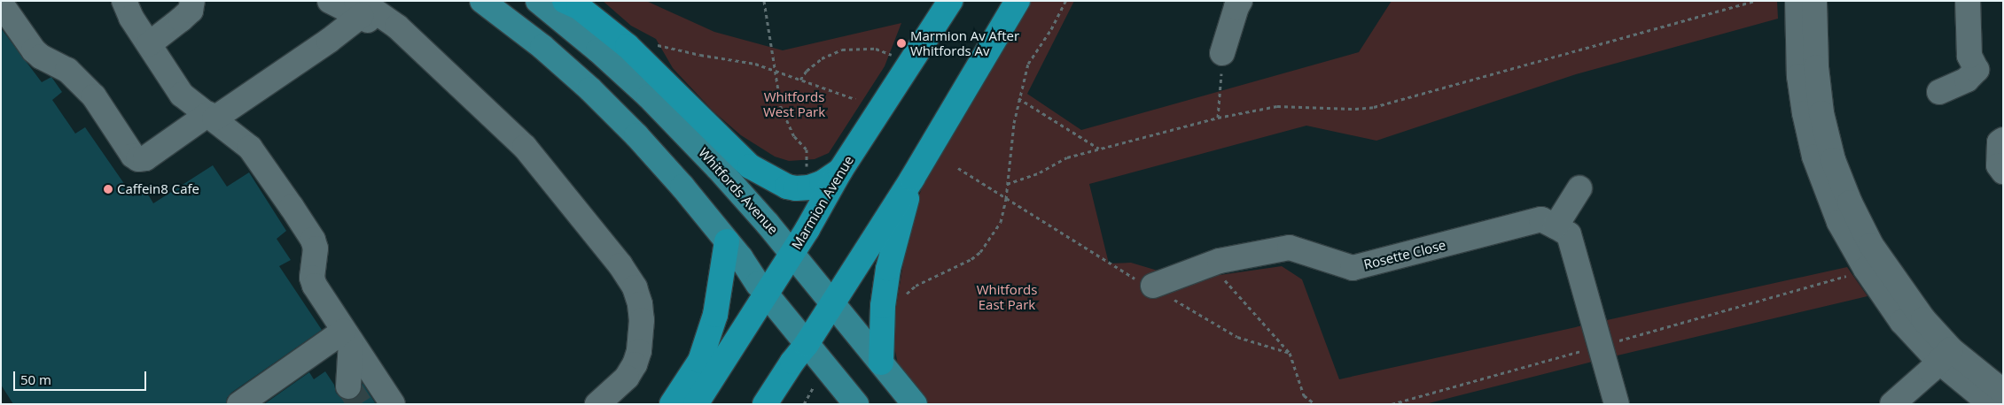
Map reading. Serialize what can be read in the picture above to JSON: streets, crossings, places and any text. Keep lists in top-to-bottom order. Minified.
{"streets":{"highway":["Marmion Avenue"],"main road":["Whitfords Avenue"],"street":["Rosette Close"]},"crossings":[["Whitfords Avenue","Marmion Avenue"]],"parks":["Whitfords West Park","Whitfords East Park"],"places":["Marmion Av After Whitfords Av","Caffein8 Cafe"],"scale_bar":"50 m"}
